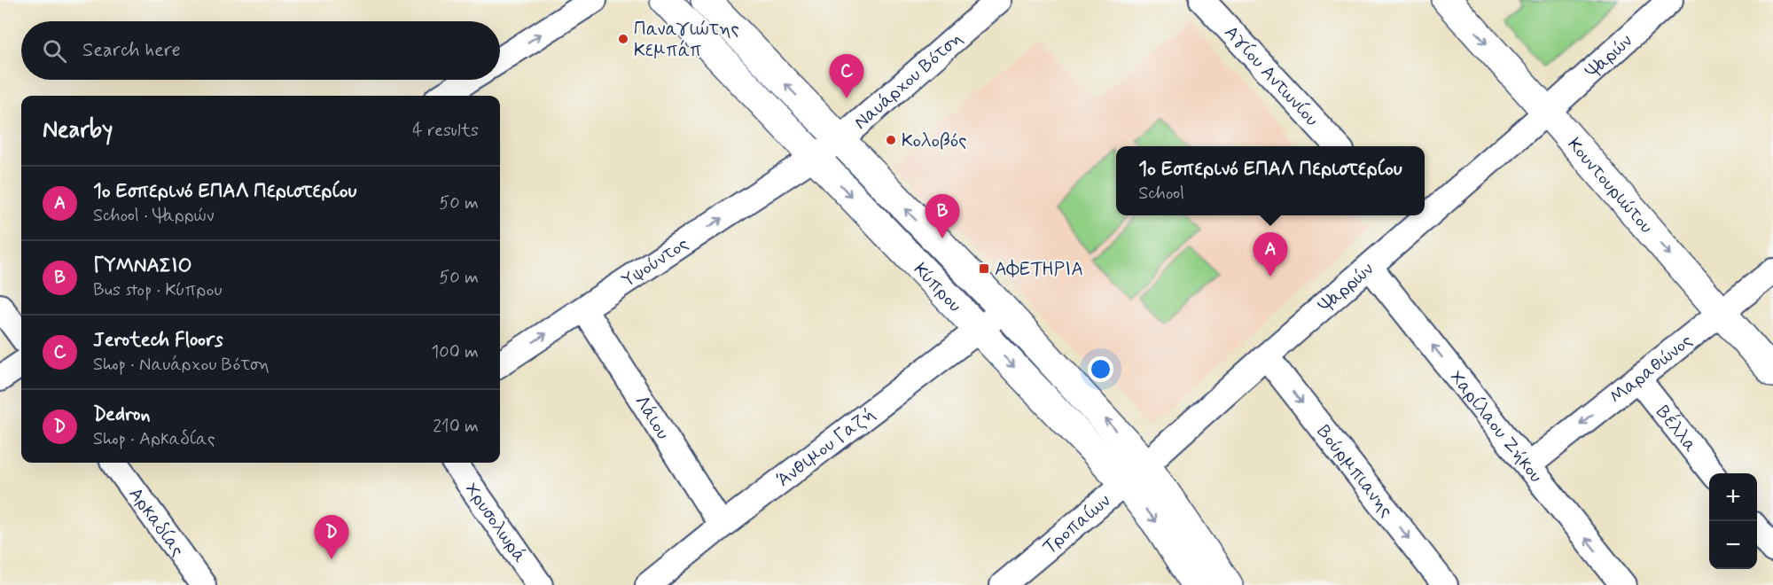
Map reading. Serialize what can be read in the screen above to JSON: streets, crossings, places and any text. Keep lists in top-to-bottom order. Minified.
{"streets":{"street":["Ψαρών","Αγίου Αντωνίου","Ναυάρχου Βότση","Κουντουριώτου","Υψούντος","Κύπρου","Ψαρρών","Μαραθώνος","Λάιου","Χαρίλαου Ζήκου","Βέλλα","Άνθιμου Γαζή","Βούρμπιανης","Αρκαδίας","Χρυσολωρά","Τροπαίων"]},"crossings":[["Ψαρών","Κουντουριώτου"],["Ψαρών","Ψαρρών"],["Ναυάρχου Βότση","Υψούντος"],["Ναυάρχου Βότση","Κύπρου"],["Κουντουριώτου","Ψαρρών"],["Κουντουριώτου","Μαραθώνος"],["Υψούντος","Κύπρου"],["Υψούντος","Λάιου"],["Κύπρου","Ψαρρών"],["Κύπρου","Άνθιμου Γαζή"],["Κύπρου","Τροπαίων"],["Ψαρρών","Χαρίλαου Ζήκου"],["Ψαρρών","Βούρμπιανης"],["Μαραθώνος","Χαρίλαου Ζήκου"],["Μαραθώνος","Βέλλα"],["Λάιου","Άνθιμου Γαζή"]],"one_way":["Κουντουριώτου","Υψούντος","Μαραθώνος","Χαρίλαου Ζήκου","Βούρμπιανης"],"places":{"other":["Παναγιώτης Κεμπάπ","Κολοβός"],"transit":["ΑΦΕΤΗΡΙΑ"]},"page":{"search":"Search here","pins":["C","B","A","D"],"heading":["Nearby","4 results"],"popup":["1ο Εσπερινό ΕΠΑΛ Περιστερίου","School"],"list":[{"mark":"A","name":"1ο Εσπερινό ΕΠΑΛ Περιστερίου","note":"School · Ψαρρών","value":"50 m"},{"mark":"B","name":"ΓΥΜΝΑΣΙΟ","note":"Bus stop · Κύπρου","value":"50 m"},{"mark":"C","name":"Jerotech Floors","note":"Shop · Ναυάρχου Βότση","value":"100 m"},{"mark":"D","name":"Dedron","note":"Shop · Αρκαδίας","value":"210 m"}],"map_buttons":["+","−"]}}
